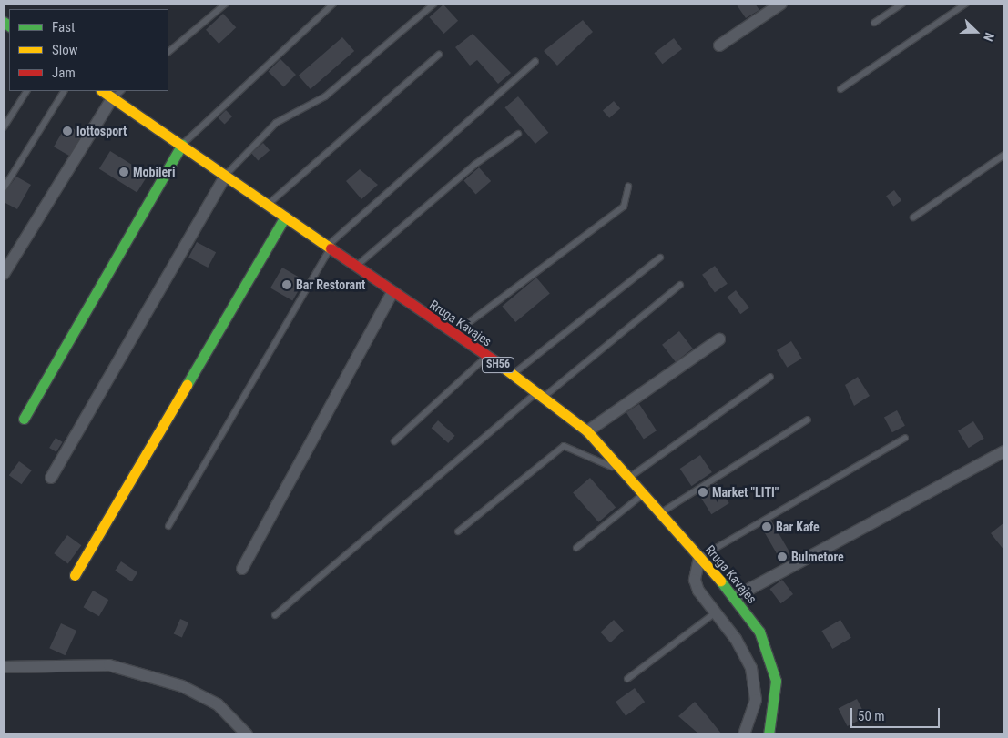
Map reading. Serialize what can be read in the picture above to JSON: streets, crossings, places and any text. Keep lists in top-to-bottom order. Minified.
{"streets":{"main road":["Rruga Kavajes","SH56"]},"places":["lottosport","Mobileri","Bar Restorant","Market \"LITI\"","Bar Kafe","Bulmetore"],"legend":["Fast","Slow","Jam"],"scale_bar":"50 m","north":"right"}
